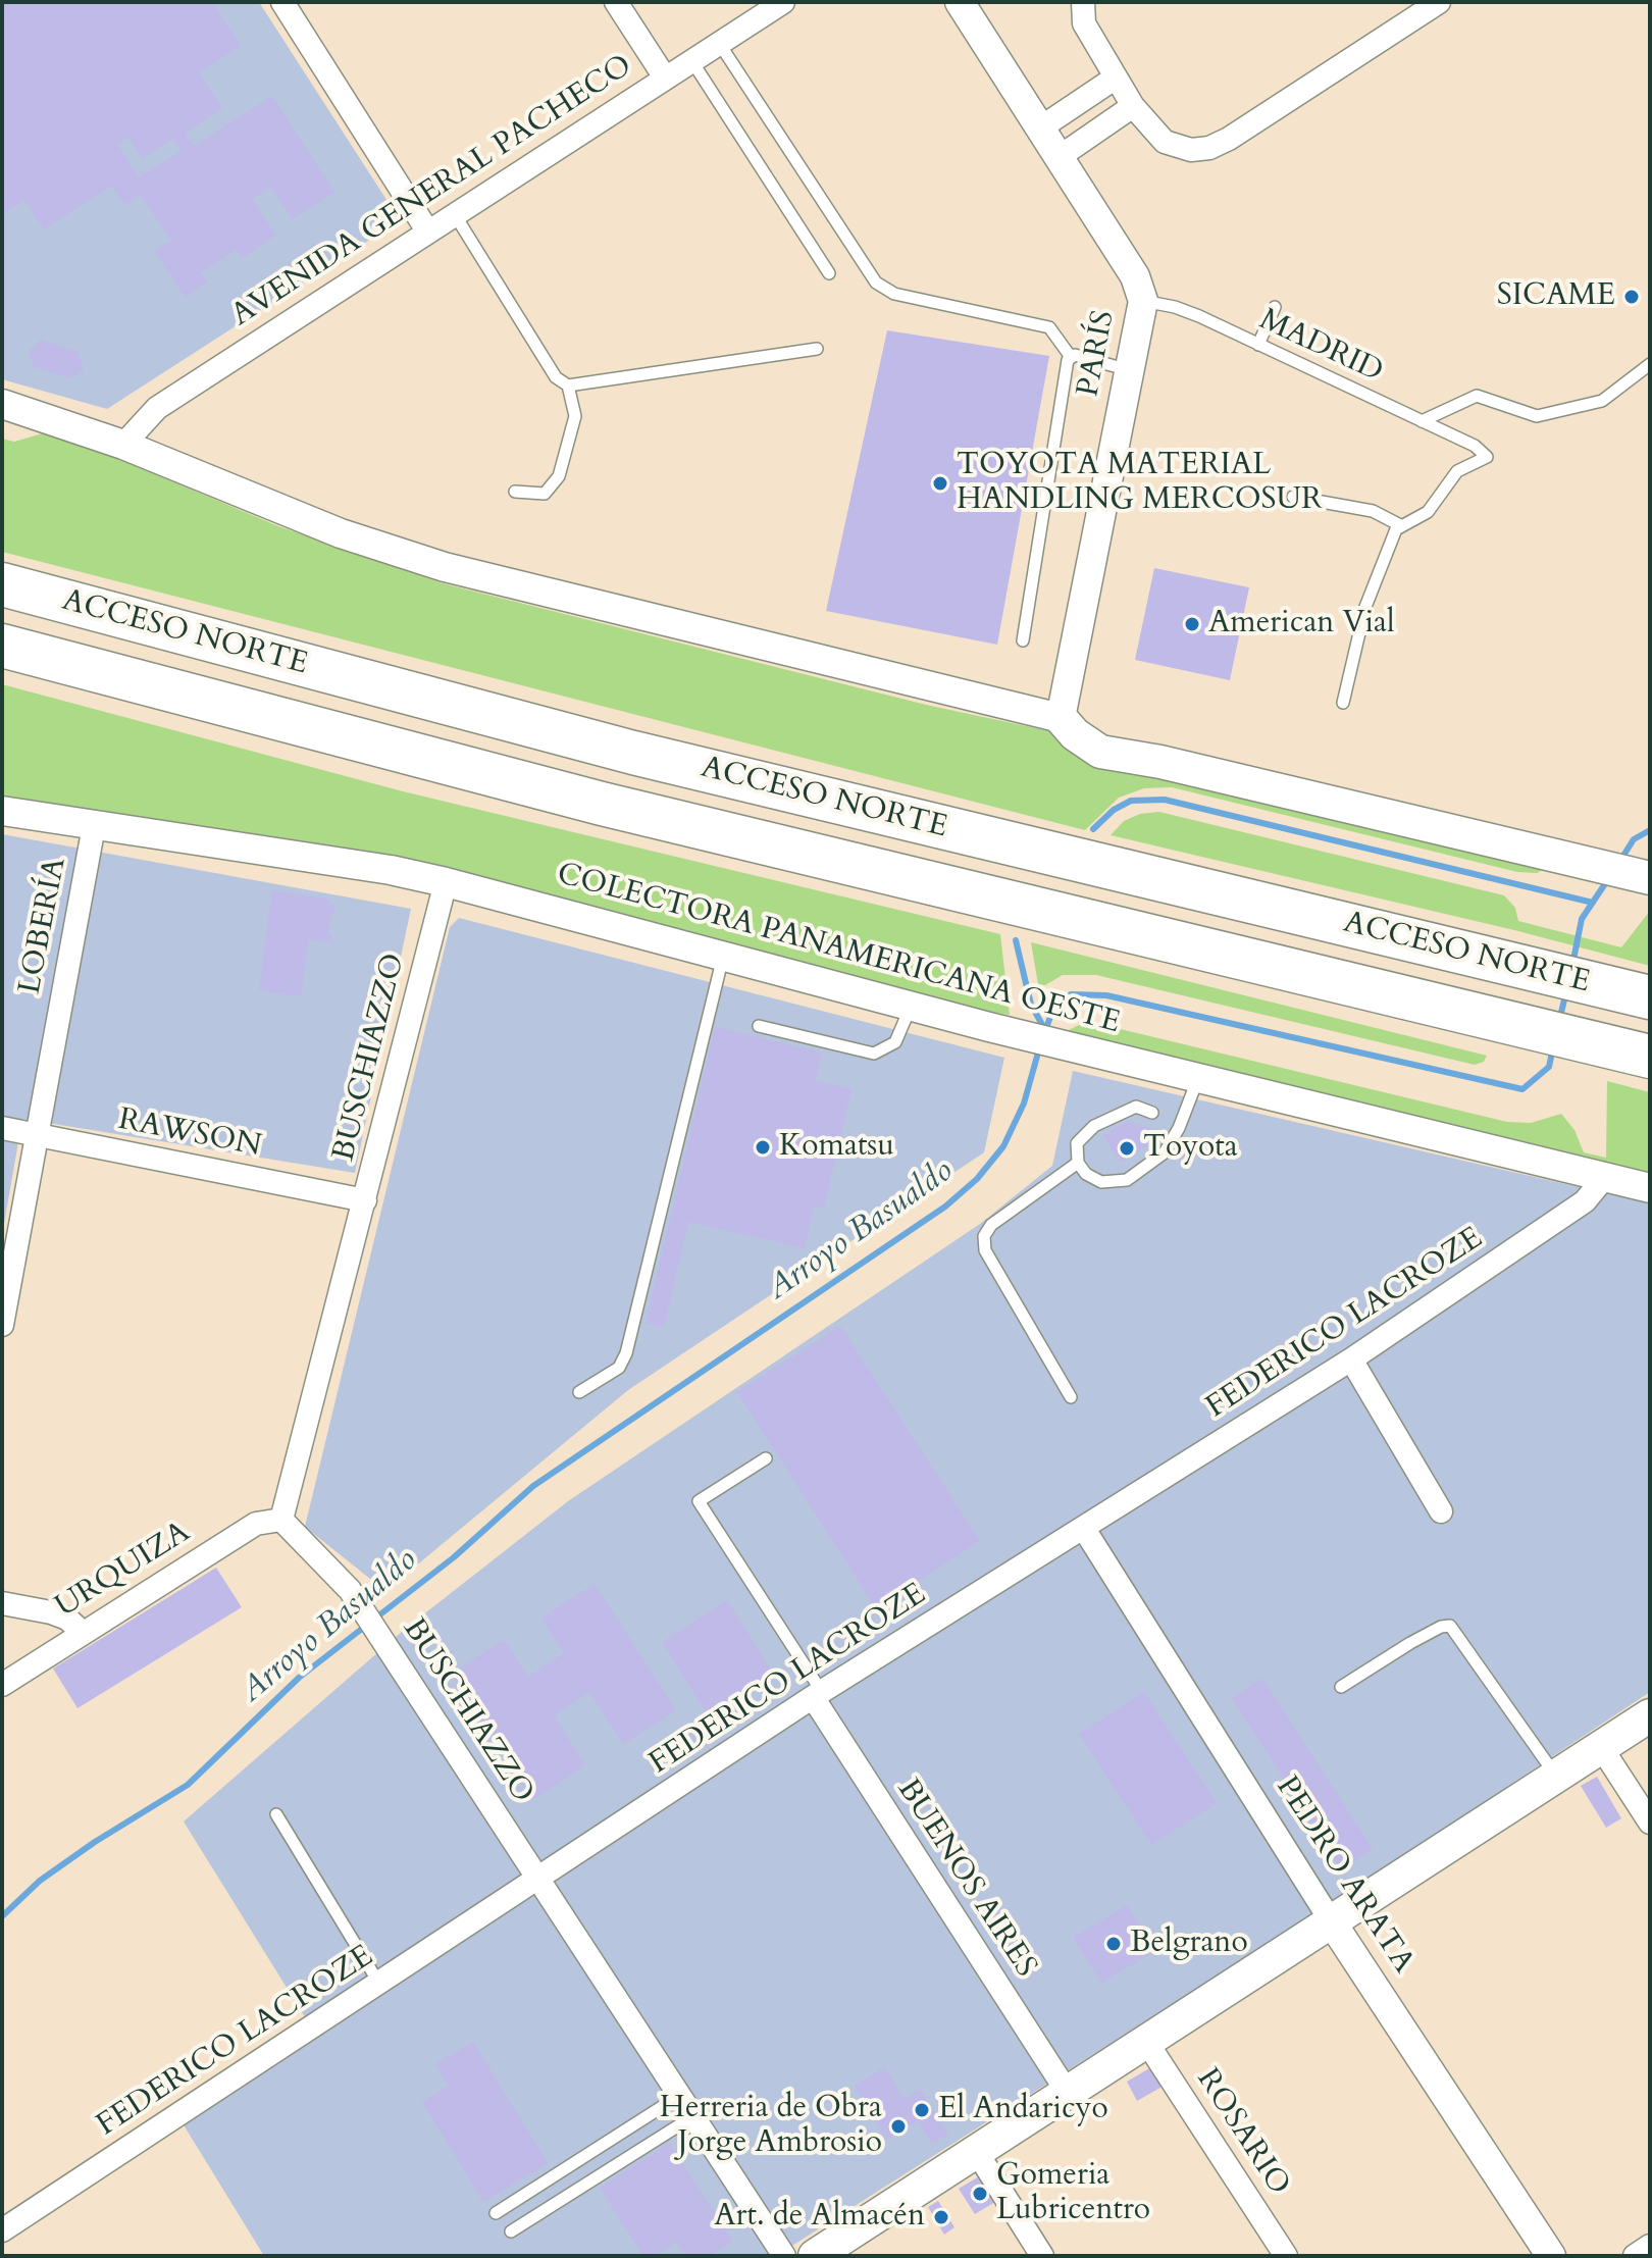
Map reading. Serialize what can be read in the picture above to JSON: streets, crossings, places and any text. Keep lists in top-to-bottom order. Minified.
{"streets":{"highway":["ACCESO NORTE"],"street":["AVENIDA GENERAL PACHECO","PARÍS","LOBERÍA","COLECTORA PANAMERICANA OESTE","BUSCHIAZZO","RAWSON","FEDERICO LACROZE","URQUIZA","PEDRO ARATA","BUENOS AIRES","ROSARIO"],"lane":["MADRID"]},"crossings":[["MADRID","PARÍS"],["LOBERÍA","COLECTORA PANAMERICANA OESTE"],["LOBERÍA","RAWSON"],["COLECTORA PANAMERICANA OESTE","BUSCHIAZZO"],["COLECTORA PANAMERICANA OESTE","FEDERICO LACROZE"],["BUSCHIAZZO","RAWSON"],["BUSCHIAZZO","FEDERICO LACROZE"],["BUSCHIAZZO","URQUIZA"],["FEDERICO LACROZE","PEDRO ARATA"],["FEDERICO LACROZE","BUENOS AIRES"]],"water":["Arroyo Basualdo"],"places":["SICAME","TOYOTA MATERIAL HANDLING MERCOSUR","American Vial","Komatsu","Toyota","Belgrano","El Andaricyo","Herreria de Obra Jorge Ambrosio","Gomeria Lubricentro","Art. de Almacén"]}
